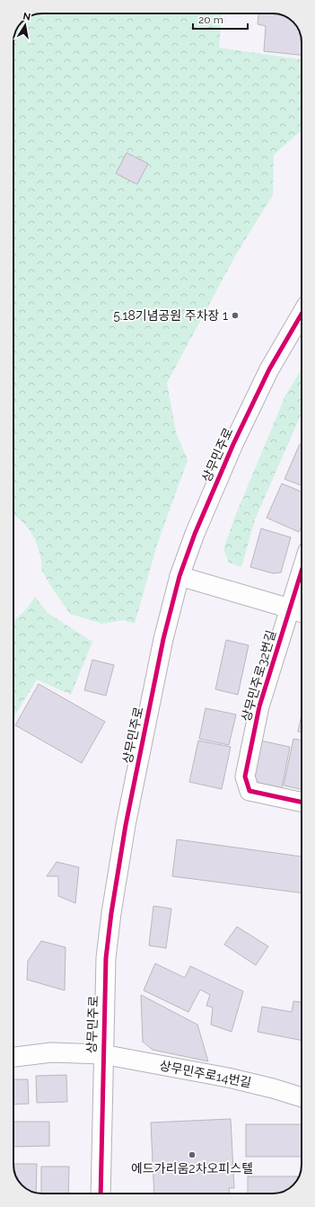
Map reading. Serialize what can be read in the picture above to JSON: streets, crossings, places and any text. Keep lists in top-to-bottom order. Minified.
{"streets":{"street":["상무민주로","상무민주로32번길","상무민주로14번길"]},"crossings":[["상무민주로","상무민주로14번길"]],"places":["5.18기념공원 주차장 1","에드가리움2차오피스텔"],"scale_bar":"20 m","north":"top"}
